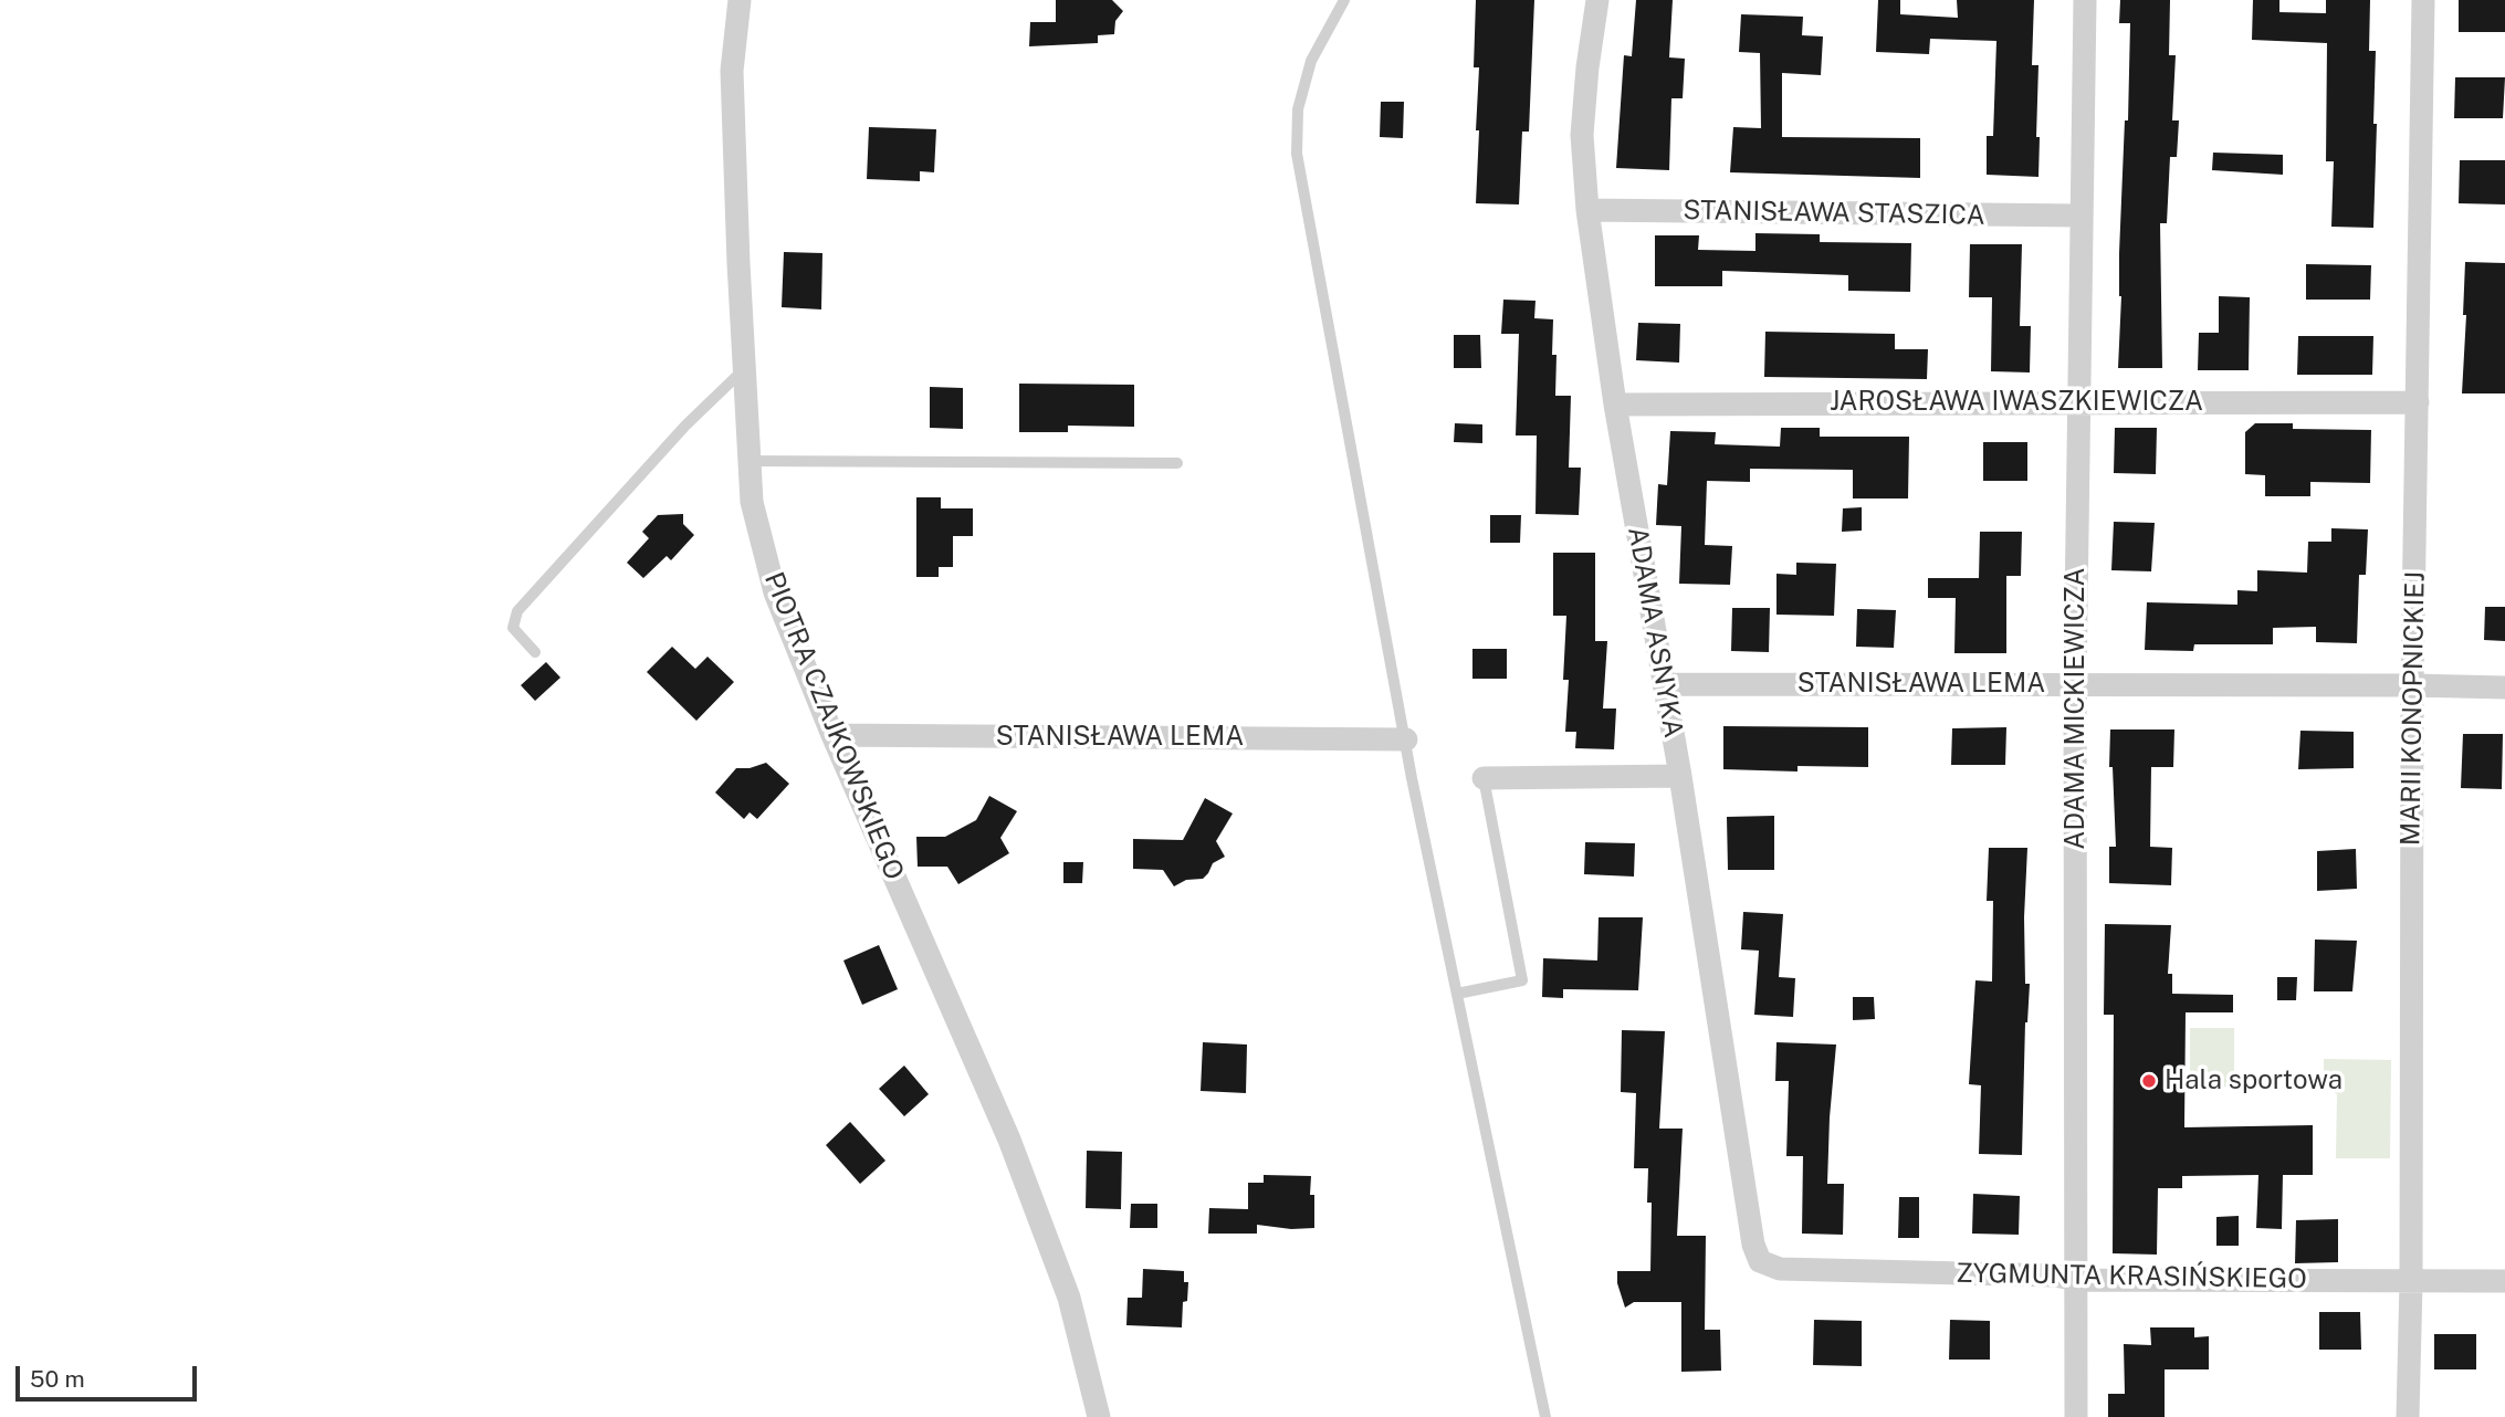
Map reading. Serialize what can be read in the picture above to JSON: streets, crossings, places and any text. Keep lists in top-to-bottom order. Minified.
{"streets":{"street":["STANISŁAWA STASZICA","JAROSŁAWA IWASZKIEWICZA","ADAMA ASNYKA","STANISŁAWA LEMA","ADAMA MICKIEWICZA","MARII KONOPNICKIEJ","PIOTRA CZAJKOWSKIEGO","ZYGMUNTA KRASIŃSKIEGO"]},"crossings":[["STANISŁAWA STASZICA","ADAMA ASNYKA"],["STANISŁAWA STASZICA","ADAMA MICKIEWICZA"],["JAROSŁAWA IWASZKIEWICZA","ADAMA ASNYKA"],["JAROSŁAWA IWASZKIEWICZA","ADAMA MICKIEWICZA"],["JAROSŁAWA IWASZKIEWICZA","MARII KONOPNICKIEJ"],["ADAMA ASNYKA","STANISŁAWA LEMA"],["ADAMA ASNYKA","ZYGMUNTA KRASIŃSKIEGO"],["STANISŁAWA LEMA","ADAMA MICKIEWICZA"],["STANISŁAWA LEMA","MARII KONOPNICKIEJ"],["STANISŁAWA LEMA","PIOTRA CZAJKOWSKIEGO"],["ADAMA MICKIEWICZA","ZYGMUNTA KRASIŃSKIEGO"],["MARII KONOPNICKIEJ","ZYGMUNTA KRASIŃSKIEGO"]],"places":["Hala sportowa"],"scale_bar":"50 m"}
